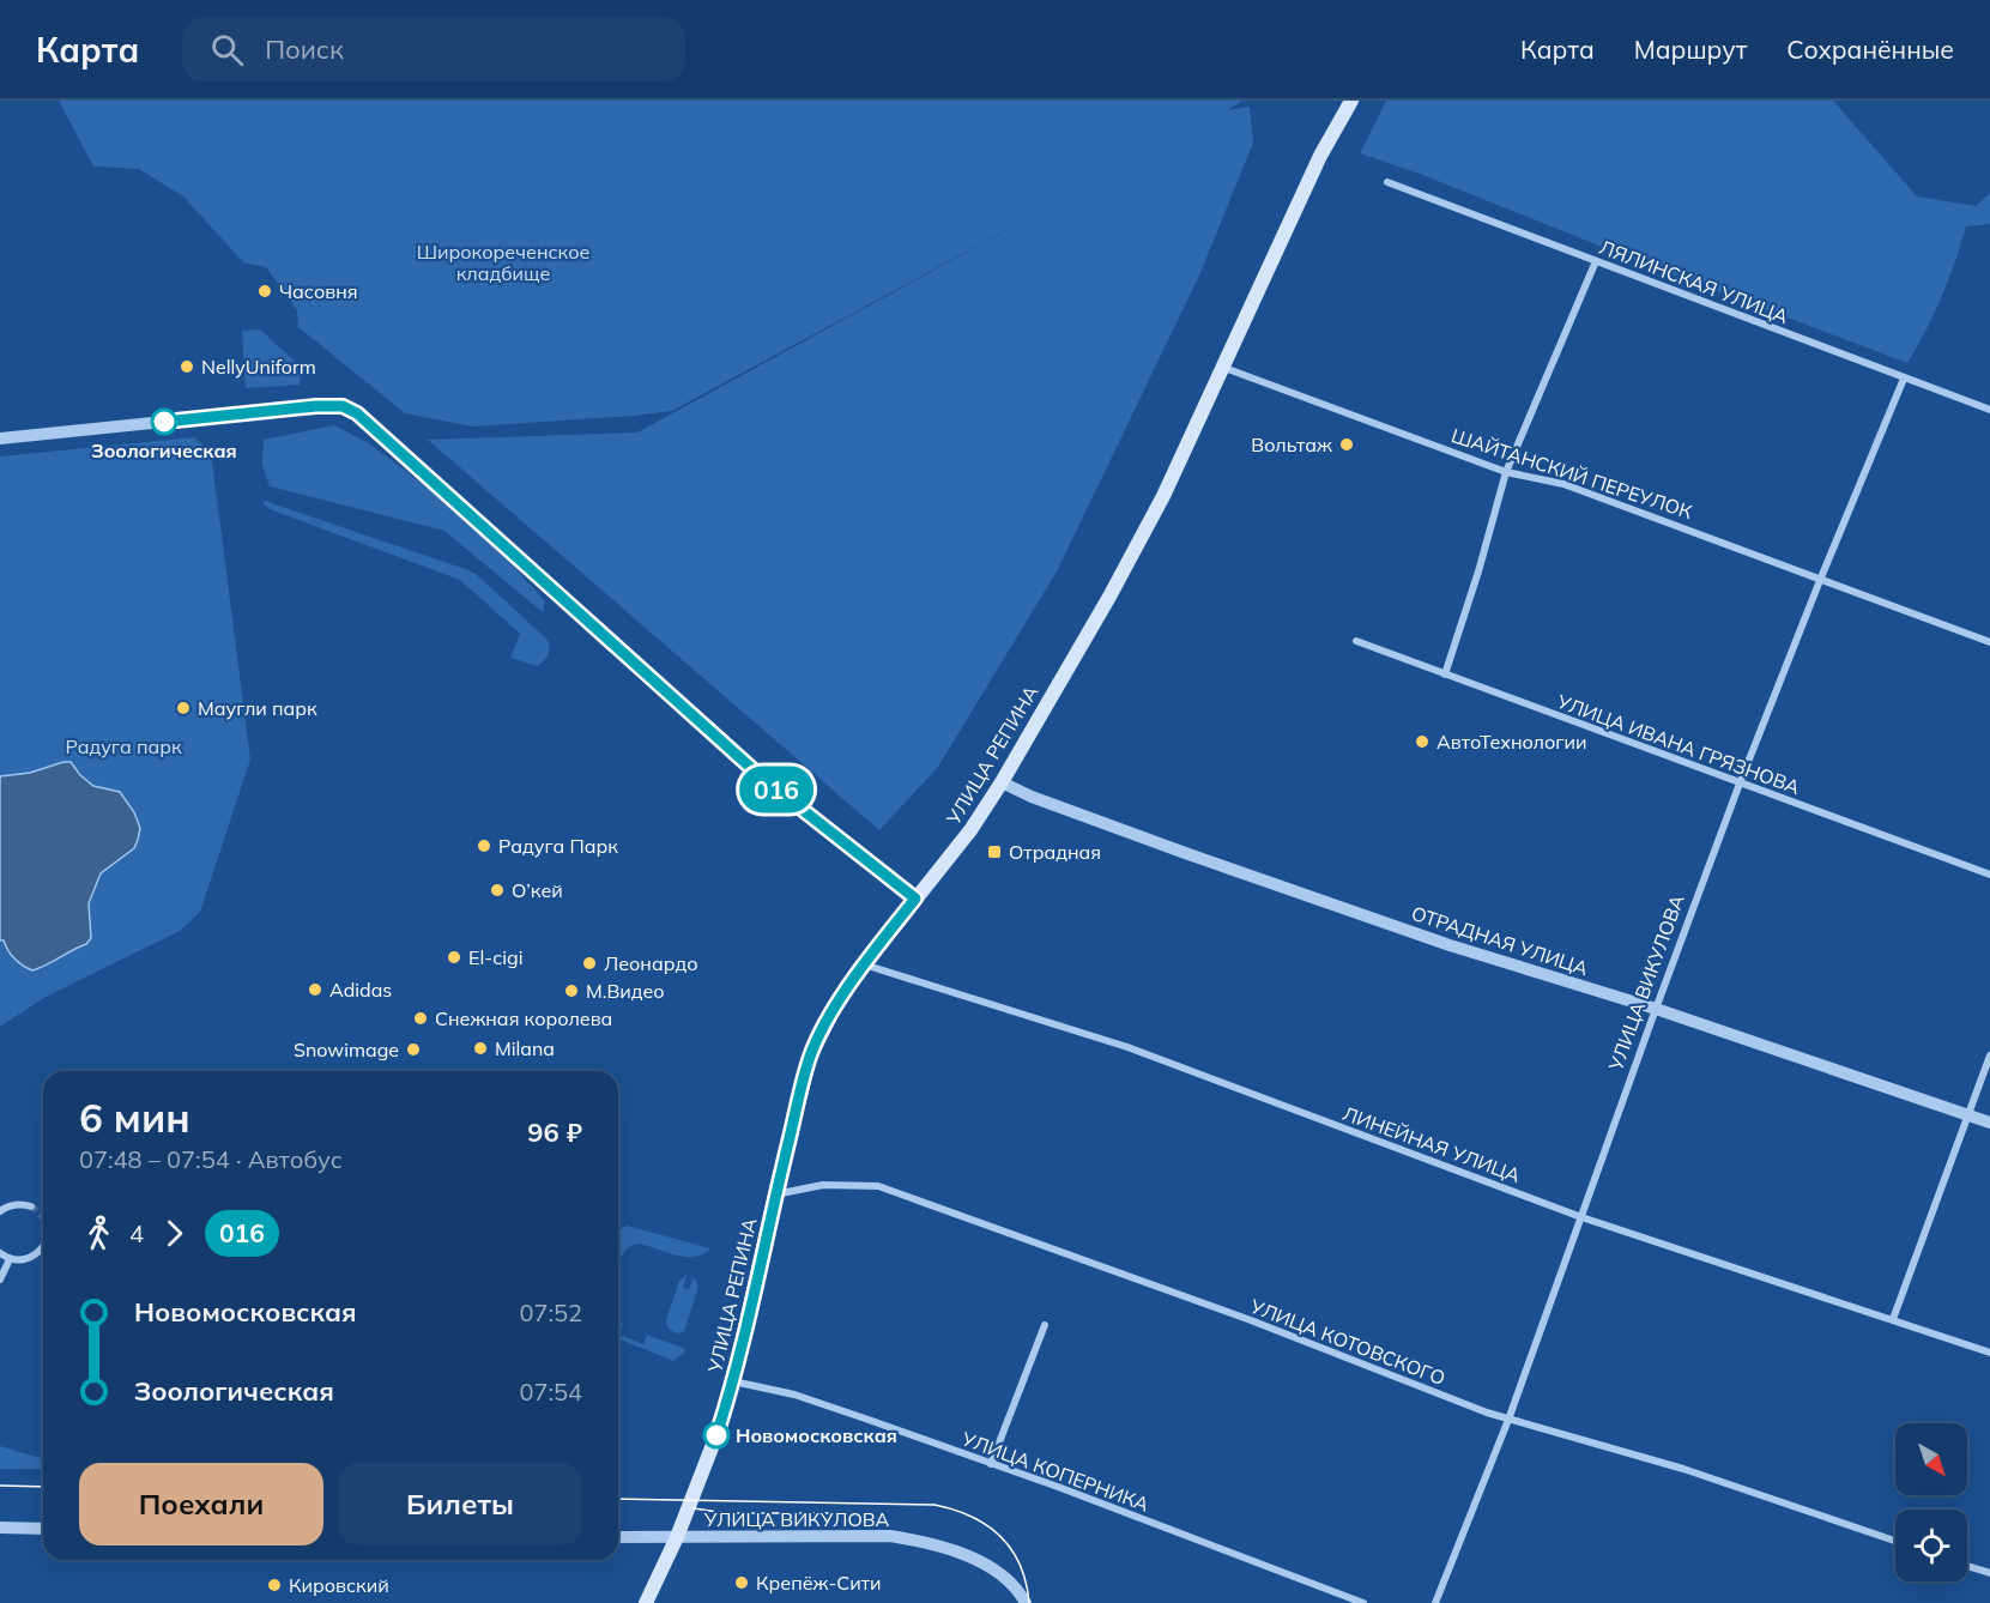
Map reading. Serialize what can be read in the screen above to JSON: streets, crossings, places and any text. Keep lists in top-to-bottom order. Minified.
{"streets":{"main road":["УЛИЦА РЕПИНА"],"street":["ЛЯЛИНСКАЯ УЛИЦА","ШАЙТАНСКИЙ ПЕРЕУЛОК","УЛИЦА ИВАНА ГРЯЗНОВА","ОТРАДНАЯ УЛИЦА","УЛИЦА ВИКУЛОВА","ЛИНЕЙНАЯ УЛИЦА","УЛИЦА КОТОВСКОГО","УЛИЦА КОПЕРНИКА"]},"crossings":[["ЛЯЛИНСКАЯ УЛИЦА","УЛИЦА ВИКУЛОВА"],["ШАЙТАНСКИЙ ПЕРЕУЛОК","УЛИЦА РЕПИНА"],["ШАЙТАНСКИЙ ПЕРЕУЛОК","УЛИЦА ВИКУЛОВА"],["УЛИЦА ИВАНА ГРЯЗНОВА","УЛИЦА ВИКУЛОВА"],["УЛИЦА РЕПИНА","ОТРАДНАЯ УЛИЦА"],["УЛИЦА РЕПИНА","УЛИЦА ВИКУЛОВА"],["УЛИЦА РЕПИНА","ЛИНЕЙНАЯ УЛИЦА"],["УЛИЦА РЕПИНА","УЛИЦА КОТОВСКОГО"],["УЛИЦА РЕПИНА","УЛИЦА КОПЕРНИКА"],["ОТРАДНАЯ УЛИЦА","УЛИЦА ВИКУЛОВА"],["УЛИЦА ВИКУЛОВА","ЛИНЕЙНАЯ УЛИЦА"],["УЛИЦА ВИКУЛОВА","УЛИЦА КОТОВСКОГО"]],"parks":["Широкореченское кладбище","Радуга парк"],"places":{"other":["Часовня","NellyUniform","Зоологическая","Вольтаж","Маугли парк","АвтоТехнологии","Радуга Парк","О’кей","El-cigi","Леонардо","Adidas","М.Видео","Снежная королева","Milana","Snowimage","Новомосковская","Крепёж-Сити","Кировский"],"transit":["Отрадная"]},"lines":["bus line 016"],"north":"bottom right","page":{"header":"Карта","search":"Поиск","nav":["Карта","Маршрут","Сохранённые"],"on_map":"016","heading":["6 мин","07:48 – 07:54 · Автобус","96 ₽"],"legs":["4","016"],"list":[{"name":"Новомосковская","value":"07:52"},{"name":"Зоологическая","value":"07:54"}],"buttons":["Поехали","Билеты"]}}
